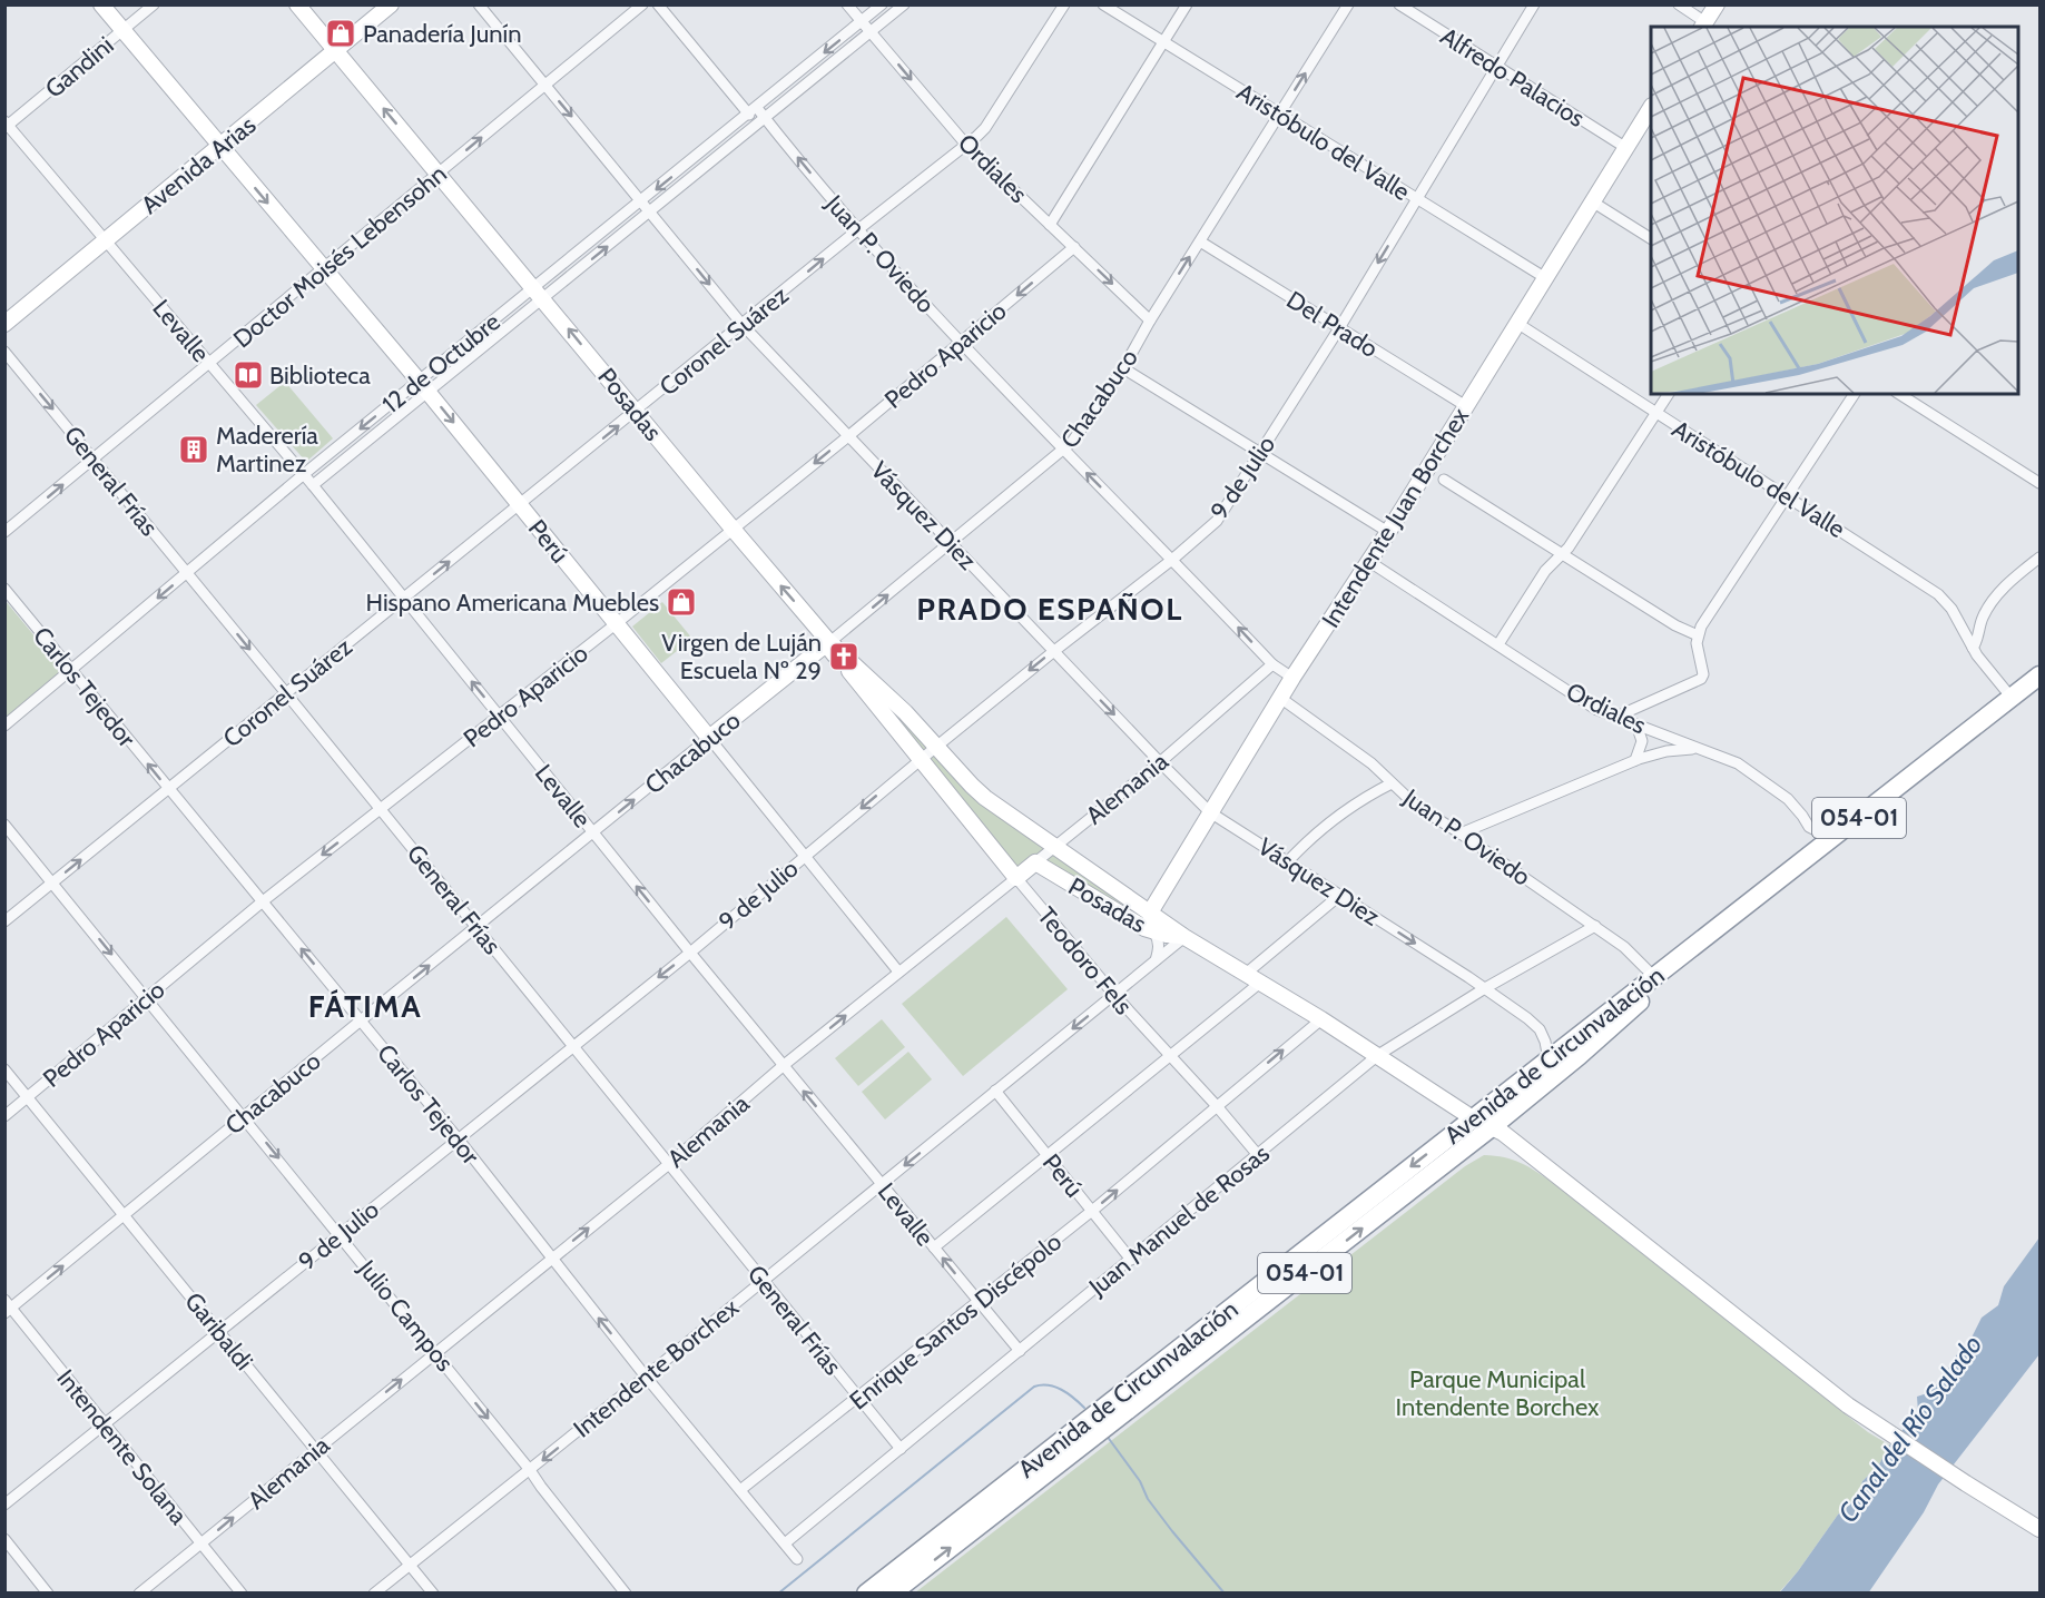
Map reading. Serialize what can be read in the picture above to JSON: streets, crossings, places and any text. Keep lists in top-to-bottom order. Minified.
{"streets":{"highway":["054-01","Avenida de Circunvalación"],"main road":["Avenida Arias","Chacabuco","Posadas","Intendente Juan Borchex","Perú","Alemania","Teodoro Fels"],"street":["Gandini","Alfredo Palacios","Aristóbulo del Valle","Ordiales","Juan P. Oviedo","Doctor Moisés Lebensohn","Del Prado","Levalle","Coronel Suárez","Pedro Aparicio","12 de Octubre","9 de Julio","General Frías","Vásquez Diez","Carlos Tejedor","Juan Manuel de Rosas","Julio Campos","Enrique Santos Discépolo","Garibaldi","Intendente Borchex","Intendente Solana"]},"crossings":[["Gandini","Levalle"],["Gandini","Perú"],["Alfredo Palacios","9 de Julio"],["Alfredo Palacios","Intendente Juan Borchex"],["Aristóbulo del Valle","Chacabuco"],["Aristóbulo del Valle","9 de Julio"],["Aristóbulo del Valle","Intendente Juan Borchex"],["Aristóbulo del Valle","Avenida de Circunvalación"],["Avenida Arias","Levalle"],["Avenida Arias","Posadas"],["Avenida Arias","Perú"],["Ordiales","Coronel Suárez"],["Ordiales","Pedro Aparicio"],["Ordiales","12 de Octubre"],["Ordiales","Chacabuco"],["Ordiales","Intendente Juan Borchex"],["Juan P. Oviedo","Coronel Suárez"],["Juan P. Oviedo","Pedro Aparicio"],["Juan P. Oviedo","12 de Octubre"],["Juan P. Oviedo","Chacabuco"],["Juan P. Oviedo","9 de Julio"],["Juan P. Oviedo","Intendente Juan Borchex"],["Juan P. Oviedo","Alemania"],["Juan P. Oviedo","Avenida de Circunvalación"],["Juan P. Oviedo","Juan Manuel de Rosas"],["Doctor Moisés Lebensohn","Levalle"],["Doctor Moisés Lebensohn","Posadas"],["Doctor Moisés Lebensohn","General Frías"],["Doctor Moisés Lebensohn","Vásquez Diez"],["Doctor Moisés Lebensohn","Perú"],["Del Prado","Chacabuco"],["Del Prado","9 de Julio"],["Del Prado","Intendente Juan Borchex"],["Levalle","Coronel Suárez"],["Levalle","Pedro Aparicio"],["Levalle","12 de Octubre"],["Levalle","Chacabuco"],["Levalle","9 de Julio"],["Levalle","Alemania"],["Levalle","Juan Manuel de Rosas"],["Levalle","Enrique Santos Discépolo"],["Levalle","Intendente Borchex"],["Coronel Suárez","Posadas"],["Coronel Suárez","General Frías"],["Coronel Suárez","Vásquez Diez"],["Coronel Suárez","Perú"],["Coronel Suárez","Carlos Tejedor"],["Coronel Suárez","Julio Campos"],["Pedro Aparicio","Posadas"],["Pedro Aparicio","General Frías"],["Pedro Aparicio","Vásquez Diez"],["Pedro Aparicio","Perú"],["Pedro Aparicio","Carlos Tejedor"],["Pedro Aparicio","Julio Campos"],["Pedro Aparicio","Garibaldi"],["12 de Octubre","Posadas"],["12 de Octubre","General Frías"],["12 de Octubre","Vásquez Diez"],["12 de Octubre","Perú"],["12 de Octubre","Carlos Tejedor"],["Chacabuco","Posadas"],["Chacabuco","General Frías"],["Chacabuco","Vásquez Diez"],["Chacabuco","Perú"],["Chacabuco","Carlos Tejedor"],["Chacabuco","Julio Campos"],["Chacabuco","Garibaldi"],["Chacabuco","Intendente Solana"],["Posadas","9 de Julio"],["Posadas","Intendente Juan Borchex"],["Posadas","Alemania"],["Posadas","Teodoro Fels"],["Posadas","Avenida de Circunvalación"],["Posadas","Juan Manuel de Rosas"],["Posadas","Enrique Santos Discépolo"],["Posadas","Intendente Borchex"],["9 de Julio","General Frías"],["9 de Julio","Vásquez Diez"],["9 de Julio","Perú"],["9 de Julio","Carlos Tejedor"],["9 de Julio","Teodoro Fels"],["9 de Julio","Julio Campos"],["9 de Julio","Garibaldi"],["9 de Julio","Intendente Solana"],["General Frías","Alemania"],["General Frías","Juan Manuel de Rosas"],["General Frías","Enrique Santos Discépolo"],["General Frías","Intendente Borchex"],["Vásquez Diez","Intendente Juan Borchex"],["Vásquez Diez","Alemania"],["Vásquez Diez","Avenida de Circunvalación"],["Vásquez Diez","Juan Manuel de Rosas"],["Perú","Alemania"],["Perú","Juan Manuel de Rosas"],["Perú","Enrique Santos Discépolo"],["Perú","Intendente Borchex"],["Carlos Tejedor","Alemania"],["Carlos Tejedor","Juan Manuel de Rosas"],["Carlos Tejedor","Enrique Santos Discépolo"],["Carlos Tejedor","Intendente Borchex"],["Alemania","Teodoro Fels"],["Alemania","Julio Campos"],["Alemania","Garibaldi"],["Alemania","Intendente Solana"],["Teodoro Fels","Juan Manuel de Rosas"],["Teodoro Fels","Enrique Santos Discépolo"],["Teodoro Fels","Intendente Borchex"],["Julio Campos","Intendente Borchex"],["Garibaldi","Intendente Borchex"]],"one_way":["Coronel Suárez","Chacabuco","Vásquez Diez","Carlos Tejedor","Alemania","Julio Campos"],"districts":["PRADO ESPAÑOL","FÁTIMA"],"water":["Canal del Río Salado"],"parks":["Parque Municipal Intendente Borchex"],"places":{"shop":["Panadería Junín","Hispano Americana Muebles"],"library":["Biblioteca"],"building":["Maderería Martinez"],"church":["Virgen de Luján Escuela Nº 29"]}}
